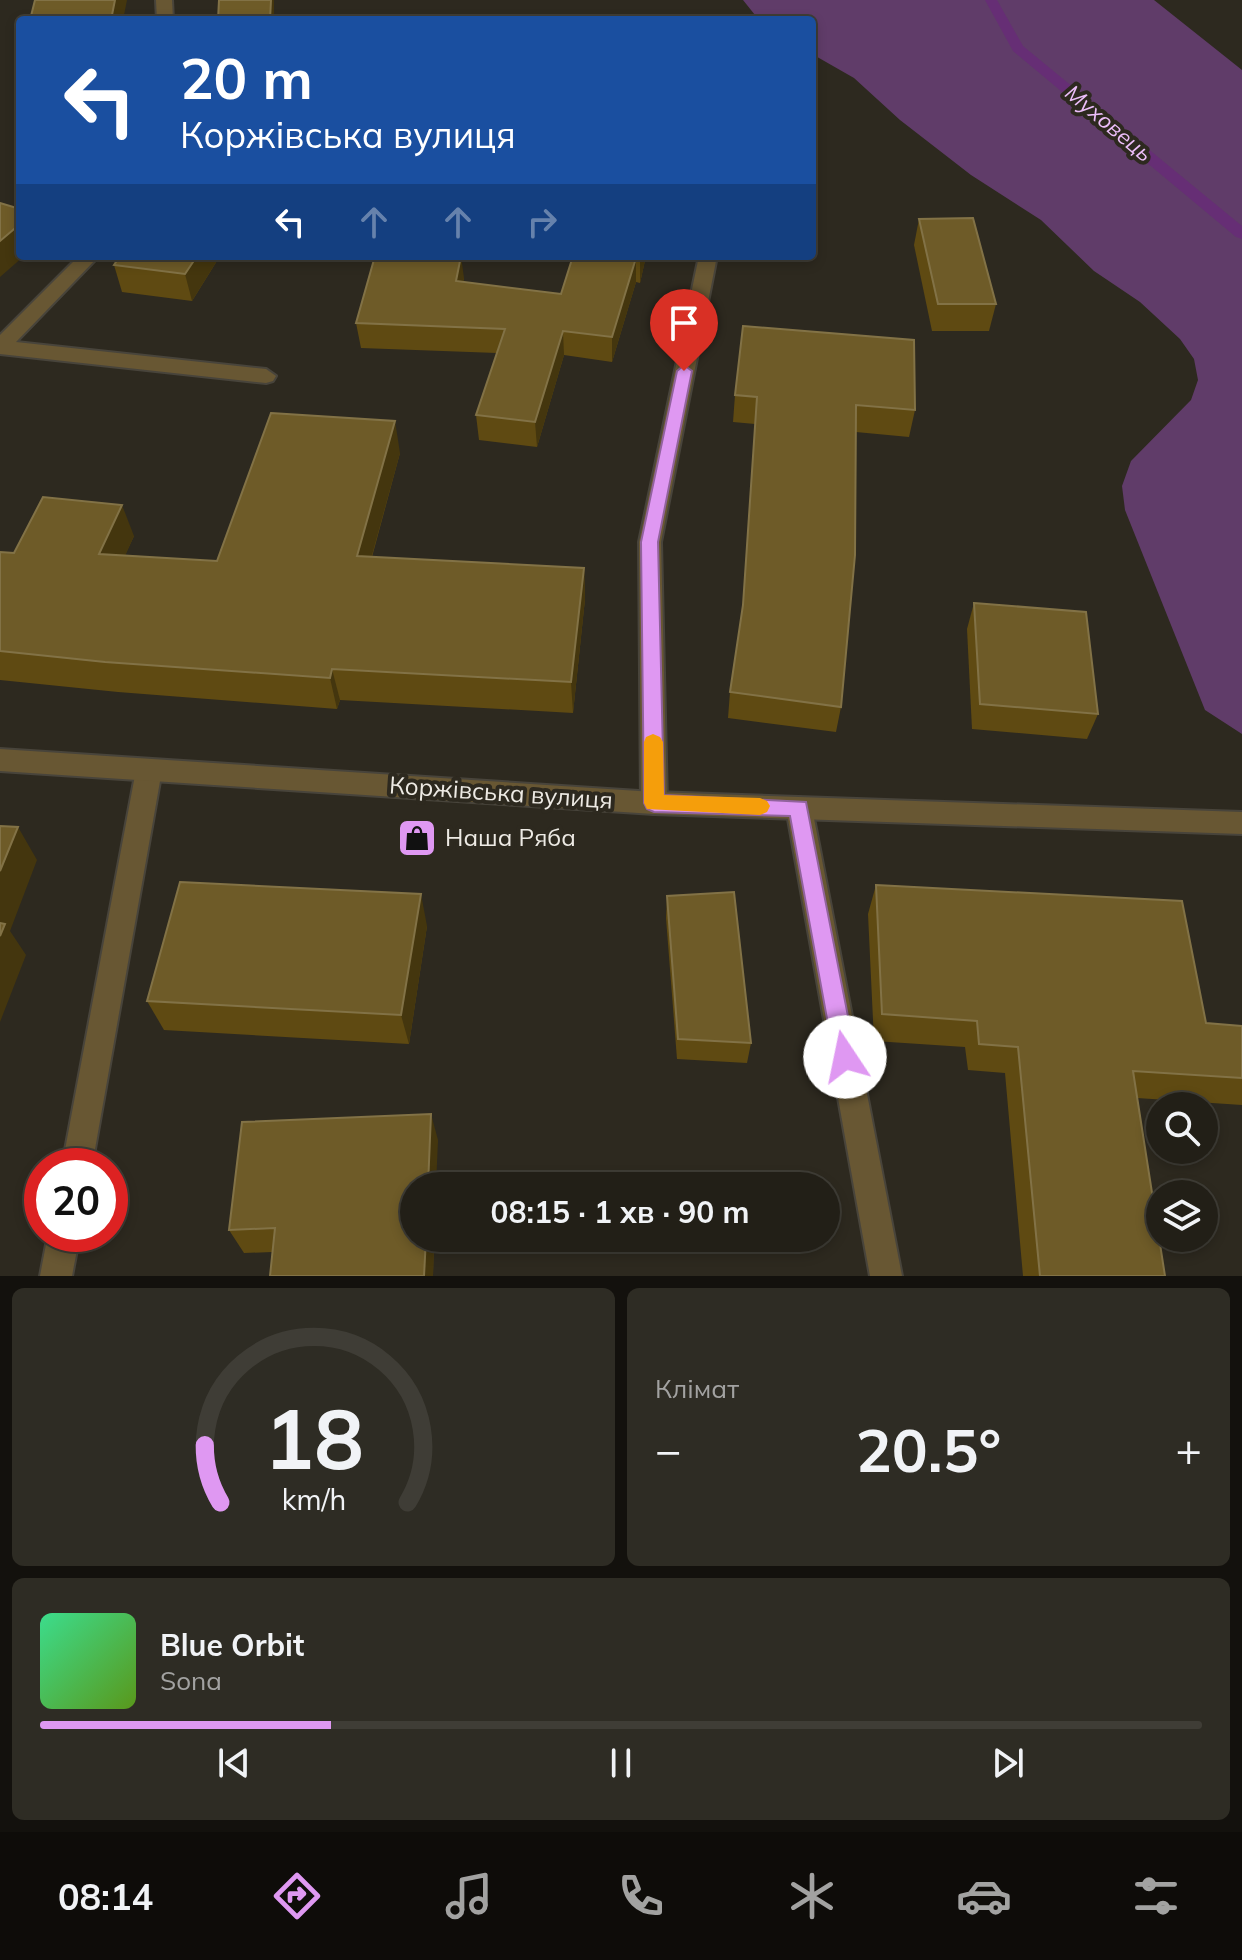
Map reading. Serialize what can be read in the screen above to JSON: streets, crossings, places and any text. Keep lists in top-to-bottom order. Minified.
{"streets":{"street":["Коржівська вулиця"]},"water":["Муховець"],"places":{"shop":["Наша Ряба"]},"page":{"turn":["20 m","Коржівська вулиця"],"limit":"20","trip":"08:15 · 1 хв · 90 m","tile":"Клімат","heat":["−","20.5°","+"],"song":["Blue Orbit","Sona"],"tabs":"08:14","gauge":["18","km/h"]}}
